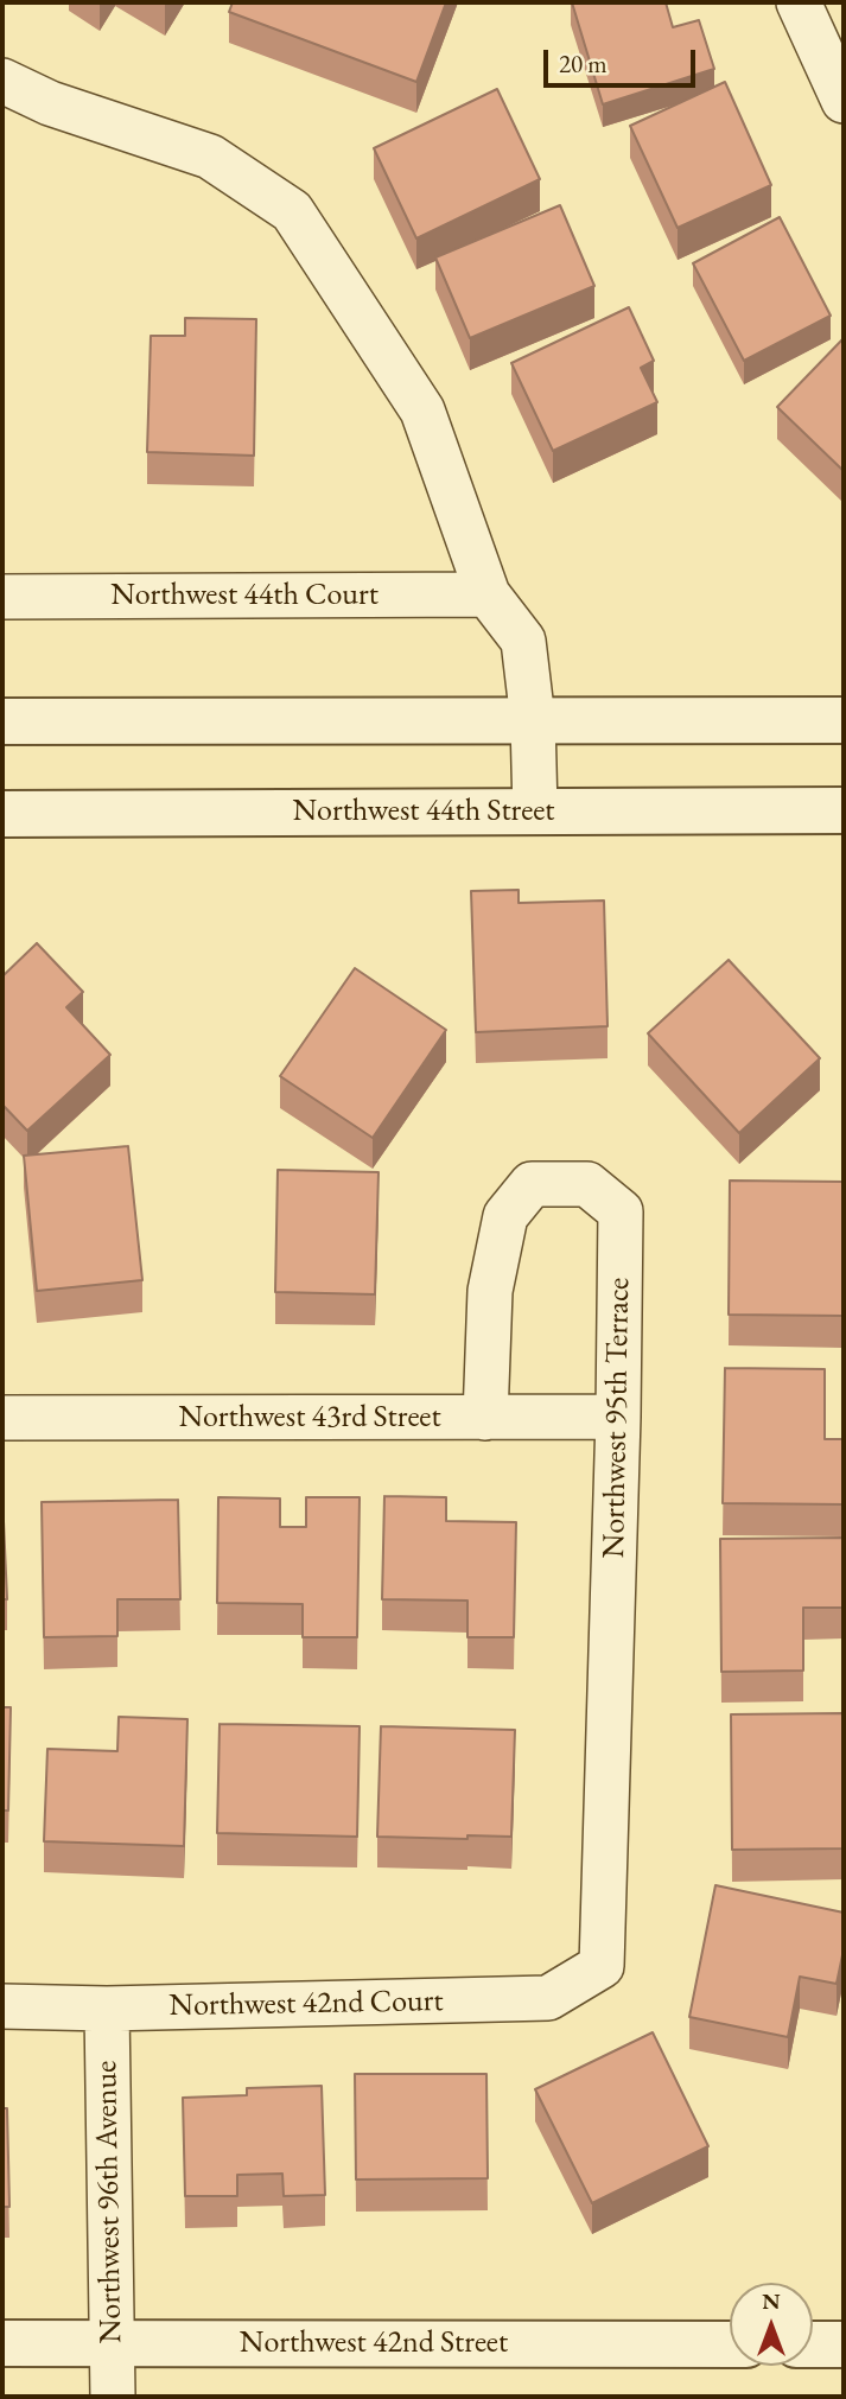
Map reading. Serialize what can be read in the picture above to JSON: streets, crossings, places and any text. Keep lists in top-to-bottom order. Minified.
{"streets":{"street":["Northwest 44th Court","Northwest 44th Street","Northwest 43rd Street","Northwest 95th Terrace","Northwest 42nd Court","Northwest 96th Avenue","Northwest 42nd Street"]},"crossings":[["Northwest 43rd Street","Northwest 95th Terrace"],["Northwest 95th Terrace","Northwest 42nd Court"],["Northwest 42nd Court","Northwest 96th Avenue"],["Northwest 96th Avenue","Northwest 42nd Street"]],"scale_bar":"20 m","north":"top"}
